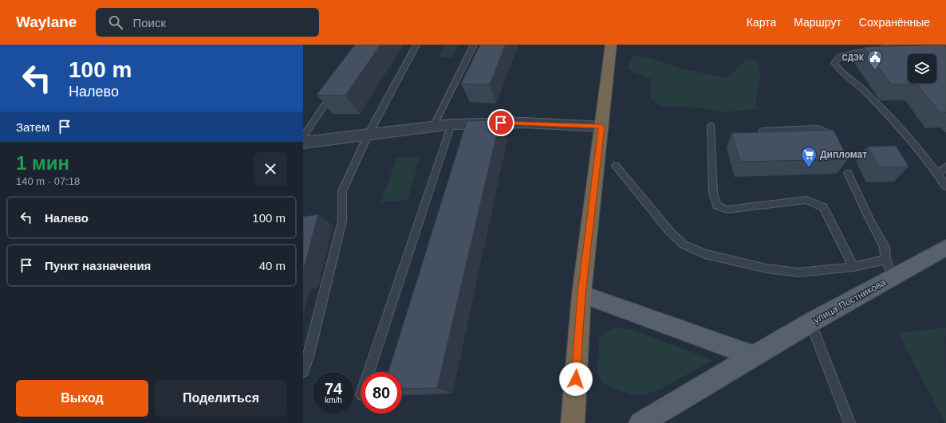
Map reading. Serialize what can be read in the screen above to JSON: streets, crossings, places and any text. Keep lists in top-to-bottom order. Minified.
{"streets":{"main road":["улица Постникова"]},"places":{"public building":["СДЭК"],"supermarket":["Дипломат"]},"page":{"header":"Waylane","search":"Поиск","nav":["Карта","Маршрут","Сохранённые"],"turn":["100 m","Налево"],"then":"Затем","heading":["1 мин","140 m · 07:18"],"list":[{"name":"Налево","value":"100 m"},{"name":"Пункт назначения","value":"40 m"}],"speed":"74 km/h","limit":"80","buttons":["Выход","Поделиться"]}}
